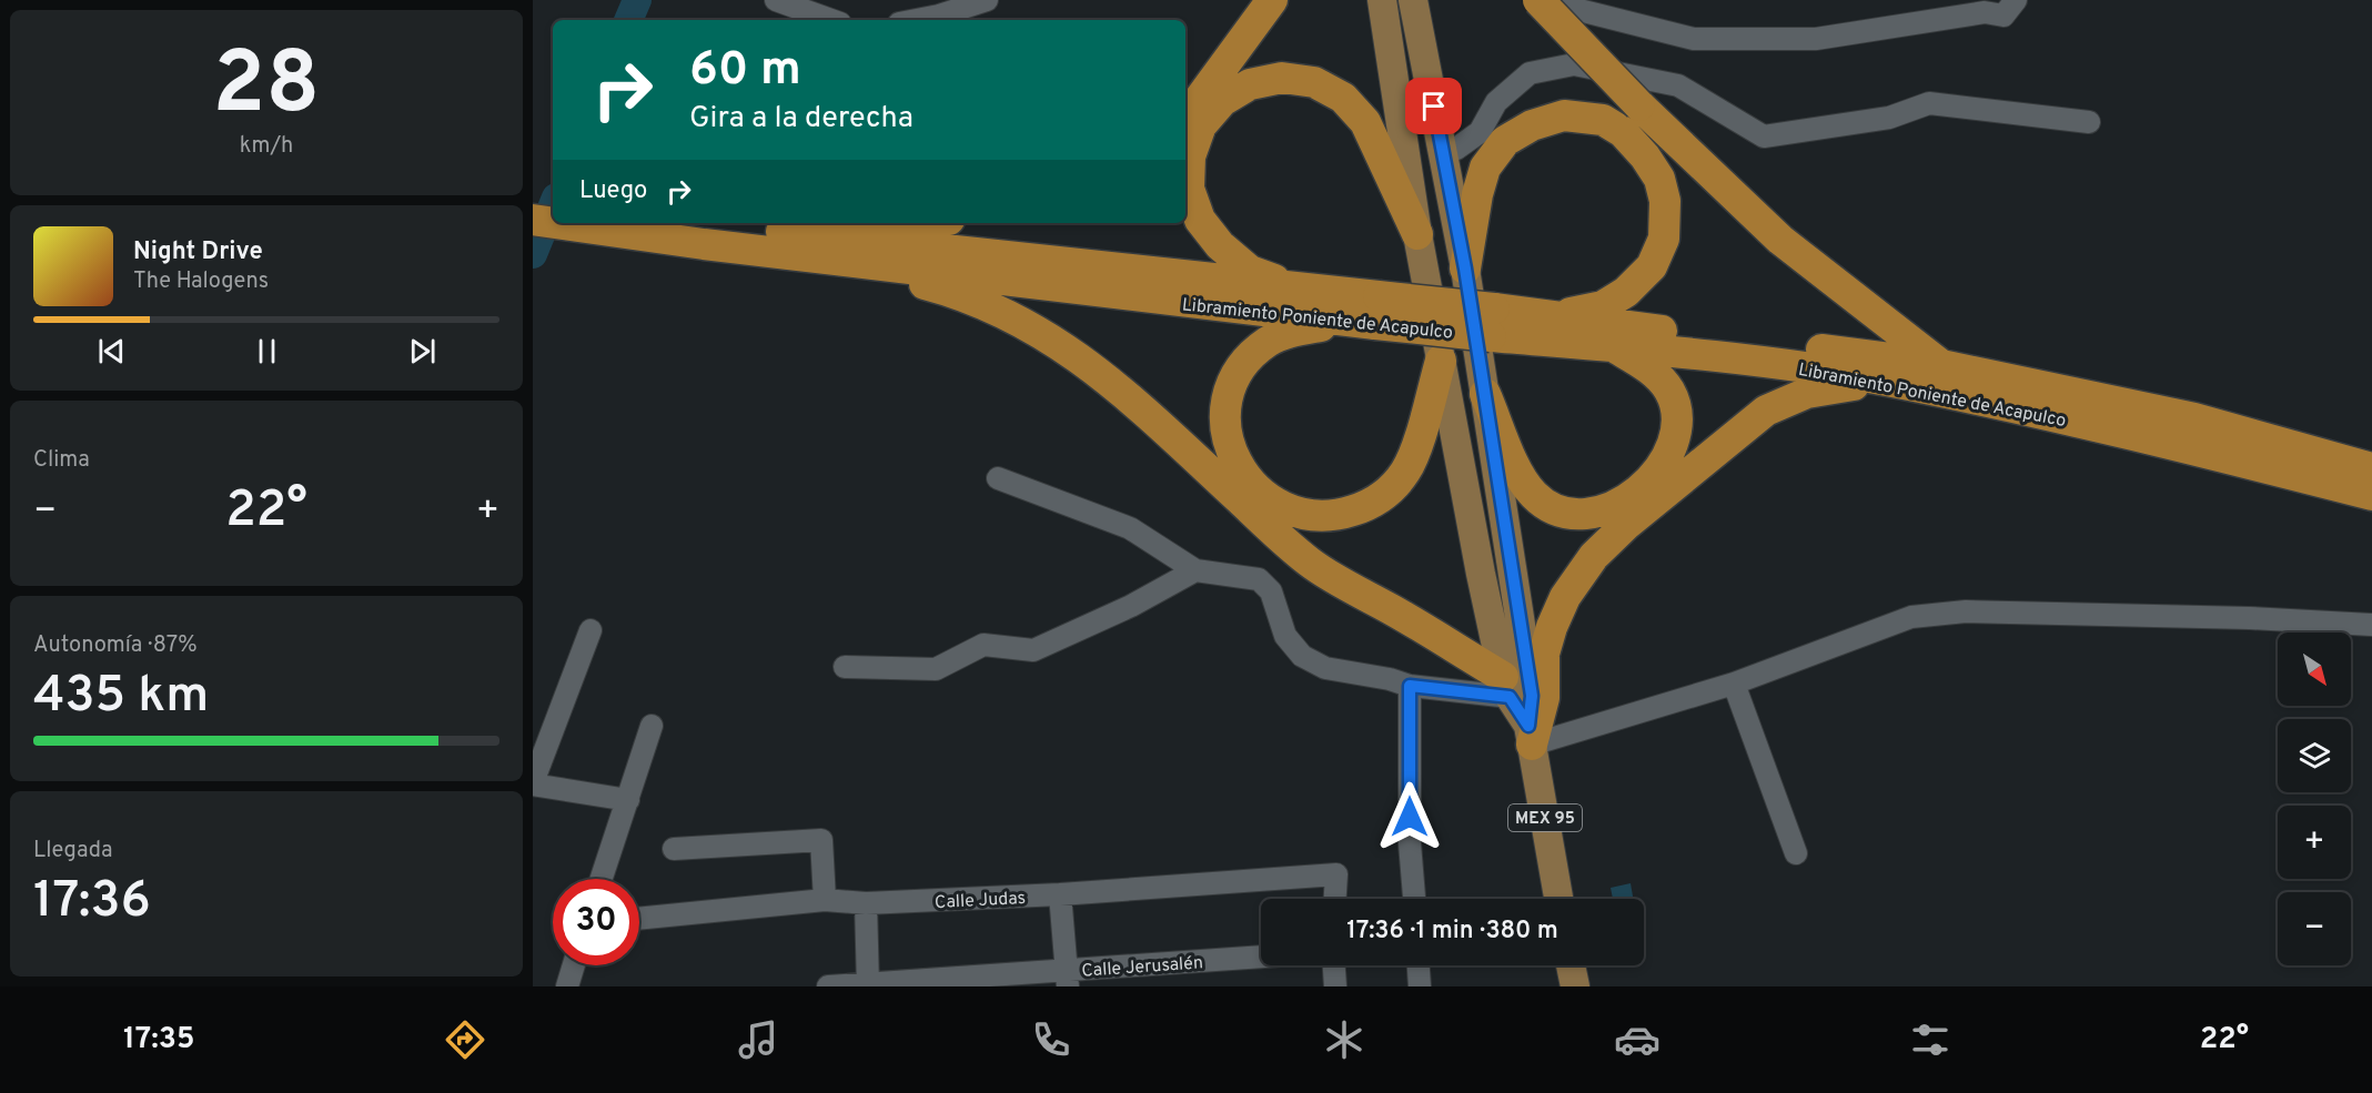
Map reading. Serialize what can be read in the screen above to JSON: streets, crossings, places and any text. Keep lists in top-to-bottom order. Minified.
{"streets":{"highway":["Libramiento Poniente de Acapulco"],"main road":["MEX 95"],"street":["Calle Judas","Calle Jerusalén"]},"north":"bottom right","page":{"tile":[["28","km/h"],"Clima",["Autonomía · 87%","435 km"],["Llegada","17:36"]],"turn":["60 m","Gira a la derecha"],"then":"Luego","song":["Night Drive","The Halogens"],"heat":["−","22°","+"],"map_buttons":["+","−"],"limit":"30","trip":"17:36 · 1 min · 380 m","tabs":["17:35","22°"]}}
